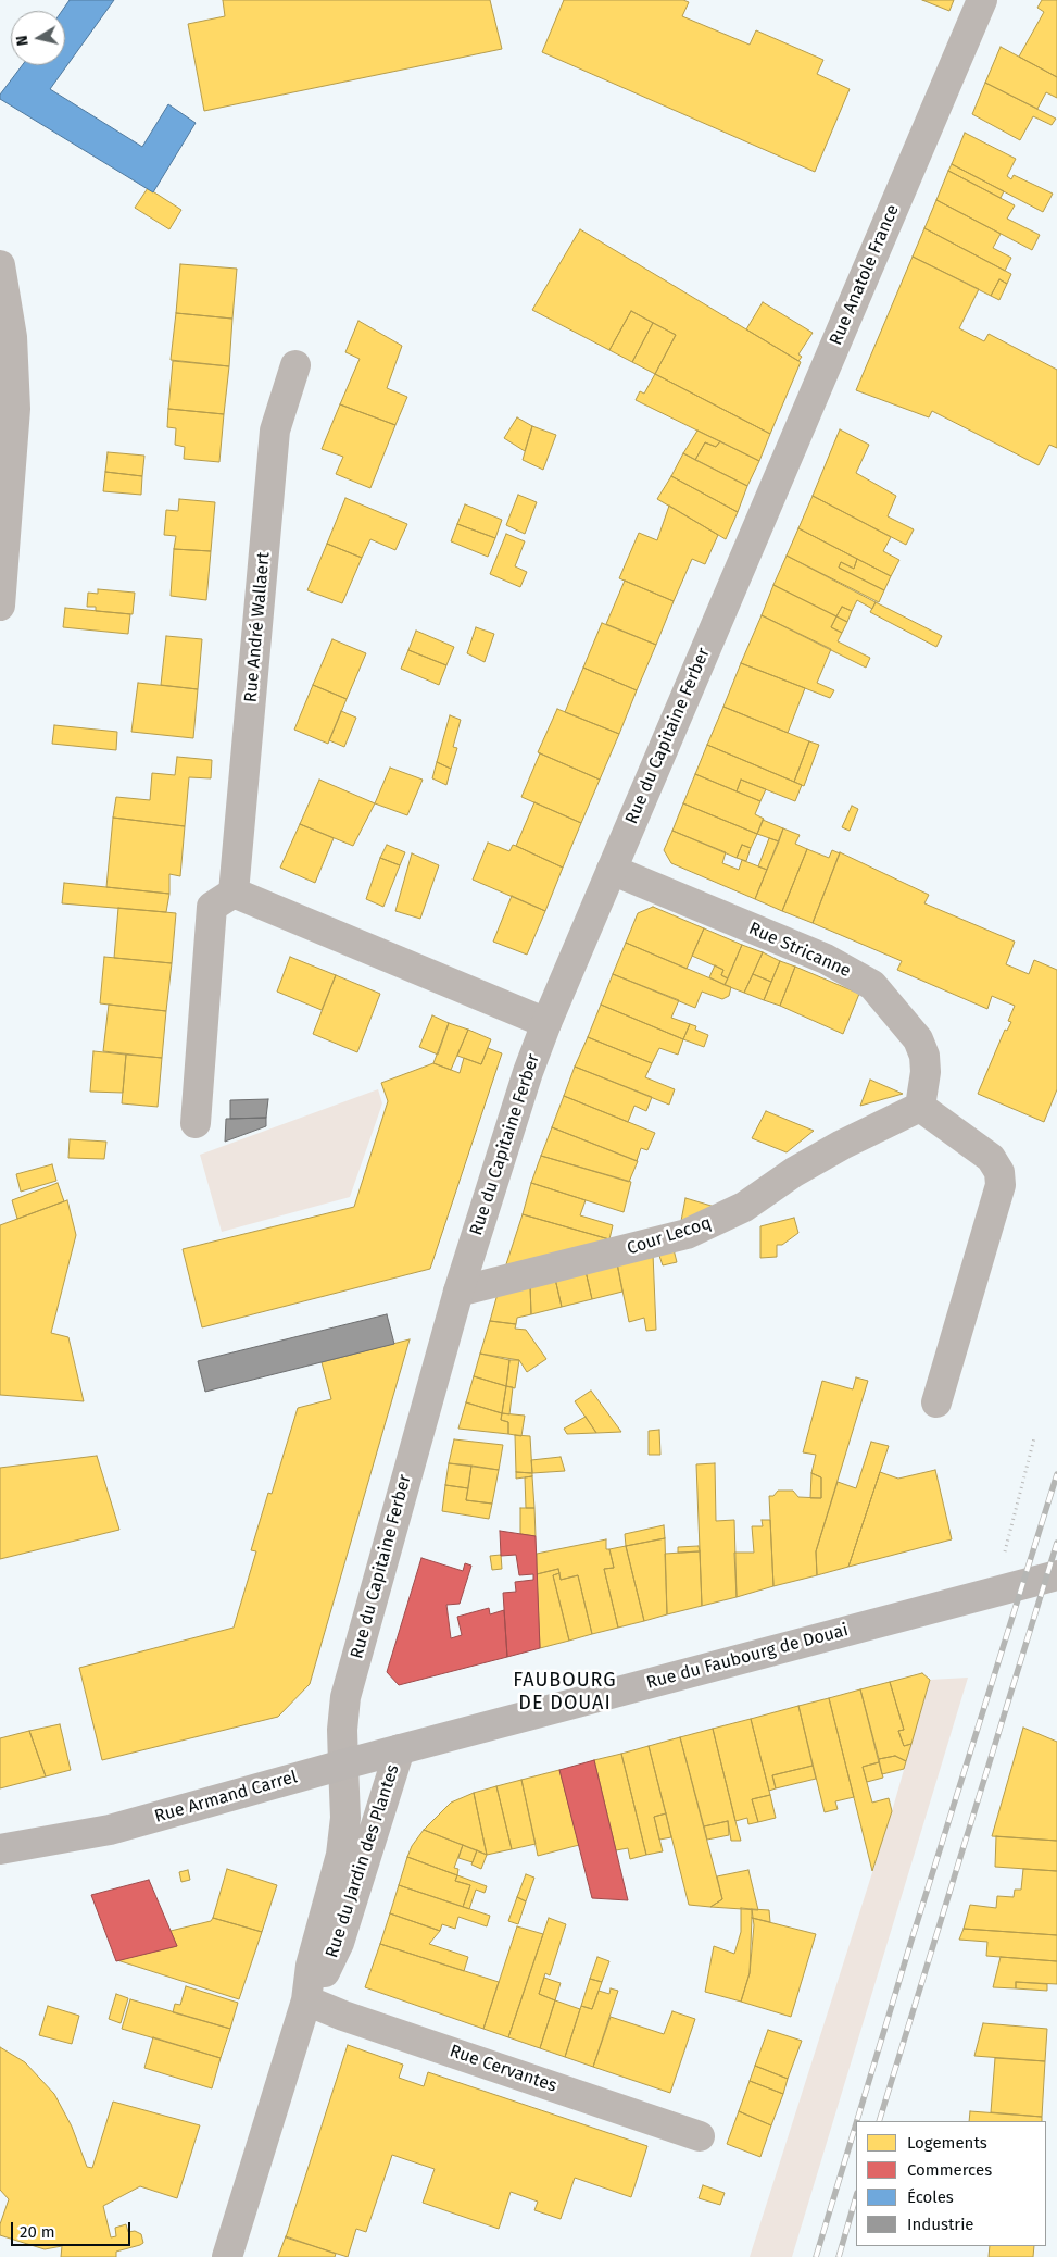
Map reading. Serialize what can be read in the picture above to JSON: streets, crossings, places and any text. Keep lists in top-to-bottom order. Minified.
{"streets":{"main road":["Rue du Faubourg de Douai","Rue Armand Carrel"],"street":["Rue Anatole France","Rue André Wallaert","Rue du Capitaine Ferber","Rue Stricanne","Cour Lecoq","Rue du Jardin des Plantes","Rue Cervantes"]},"crossings":[["Rue Anatole France","Rue du Capitaine Ferber"],["Rue du Capitaine Ferber","Rue Stricanne"],["Rue du Capitaine Ferber","Cour Lecoq"],["Rue du Capitaine Ferber","Rue du Faubourg de Douai"],["Rue du Capitaine Ferber","Rue Armand Carrel"],["Rue du Capitaine Ferber","Rue du Jardin des Plantes"],["Rue Stricanne","Cour Lecoq"],["Rue du Faubourg de Douai","Rue Armand Carrel"],["Rue du Faubourg de Douai","Rue du Jardin des Plantes"],["Rue Armand Carrel","Rue du Jardin des Plantes"],["Rue du Jardin des Plantes","Rue Cervantes"]],"districts":["FAUBOURG DE DOUAI"],"legend":["Logements","Commerces","Écoles","Industrie"],"scale_bar":"20 m","north":"left"}
